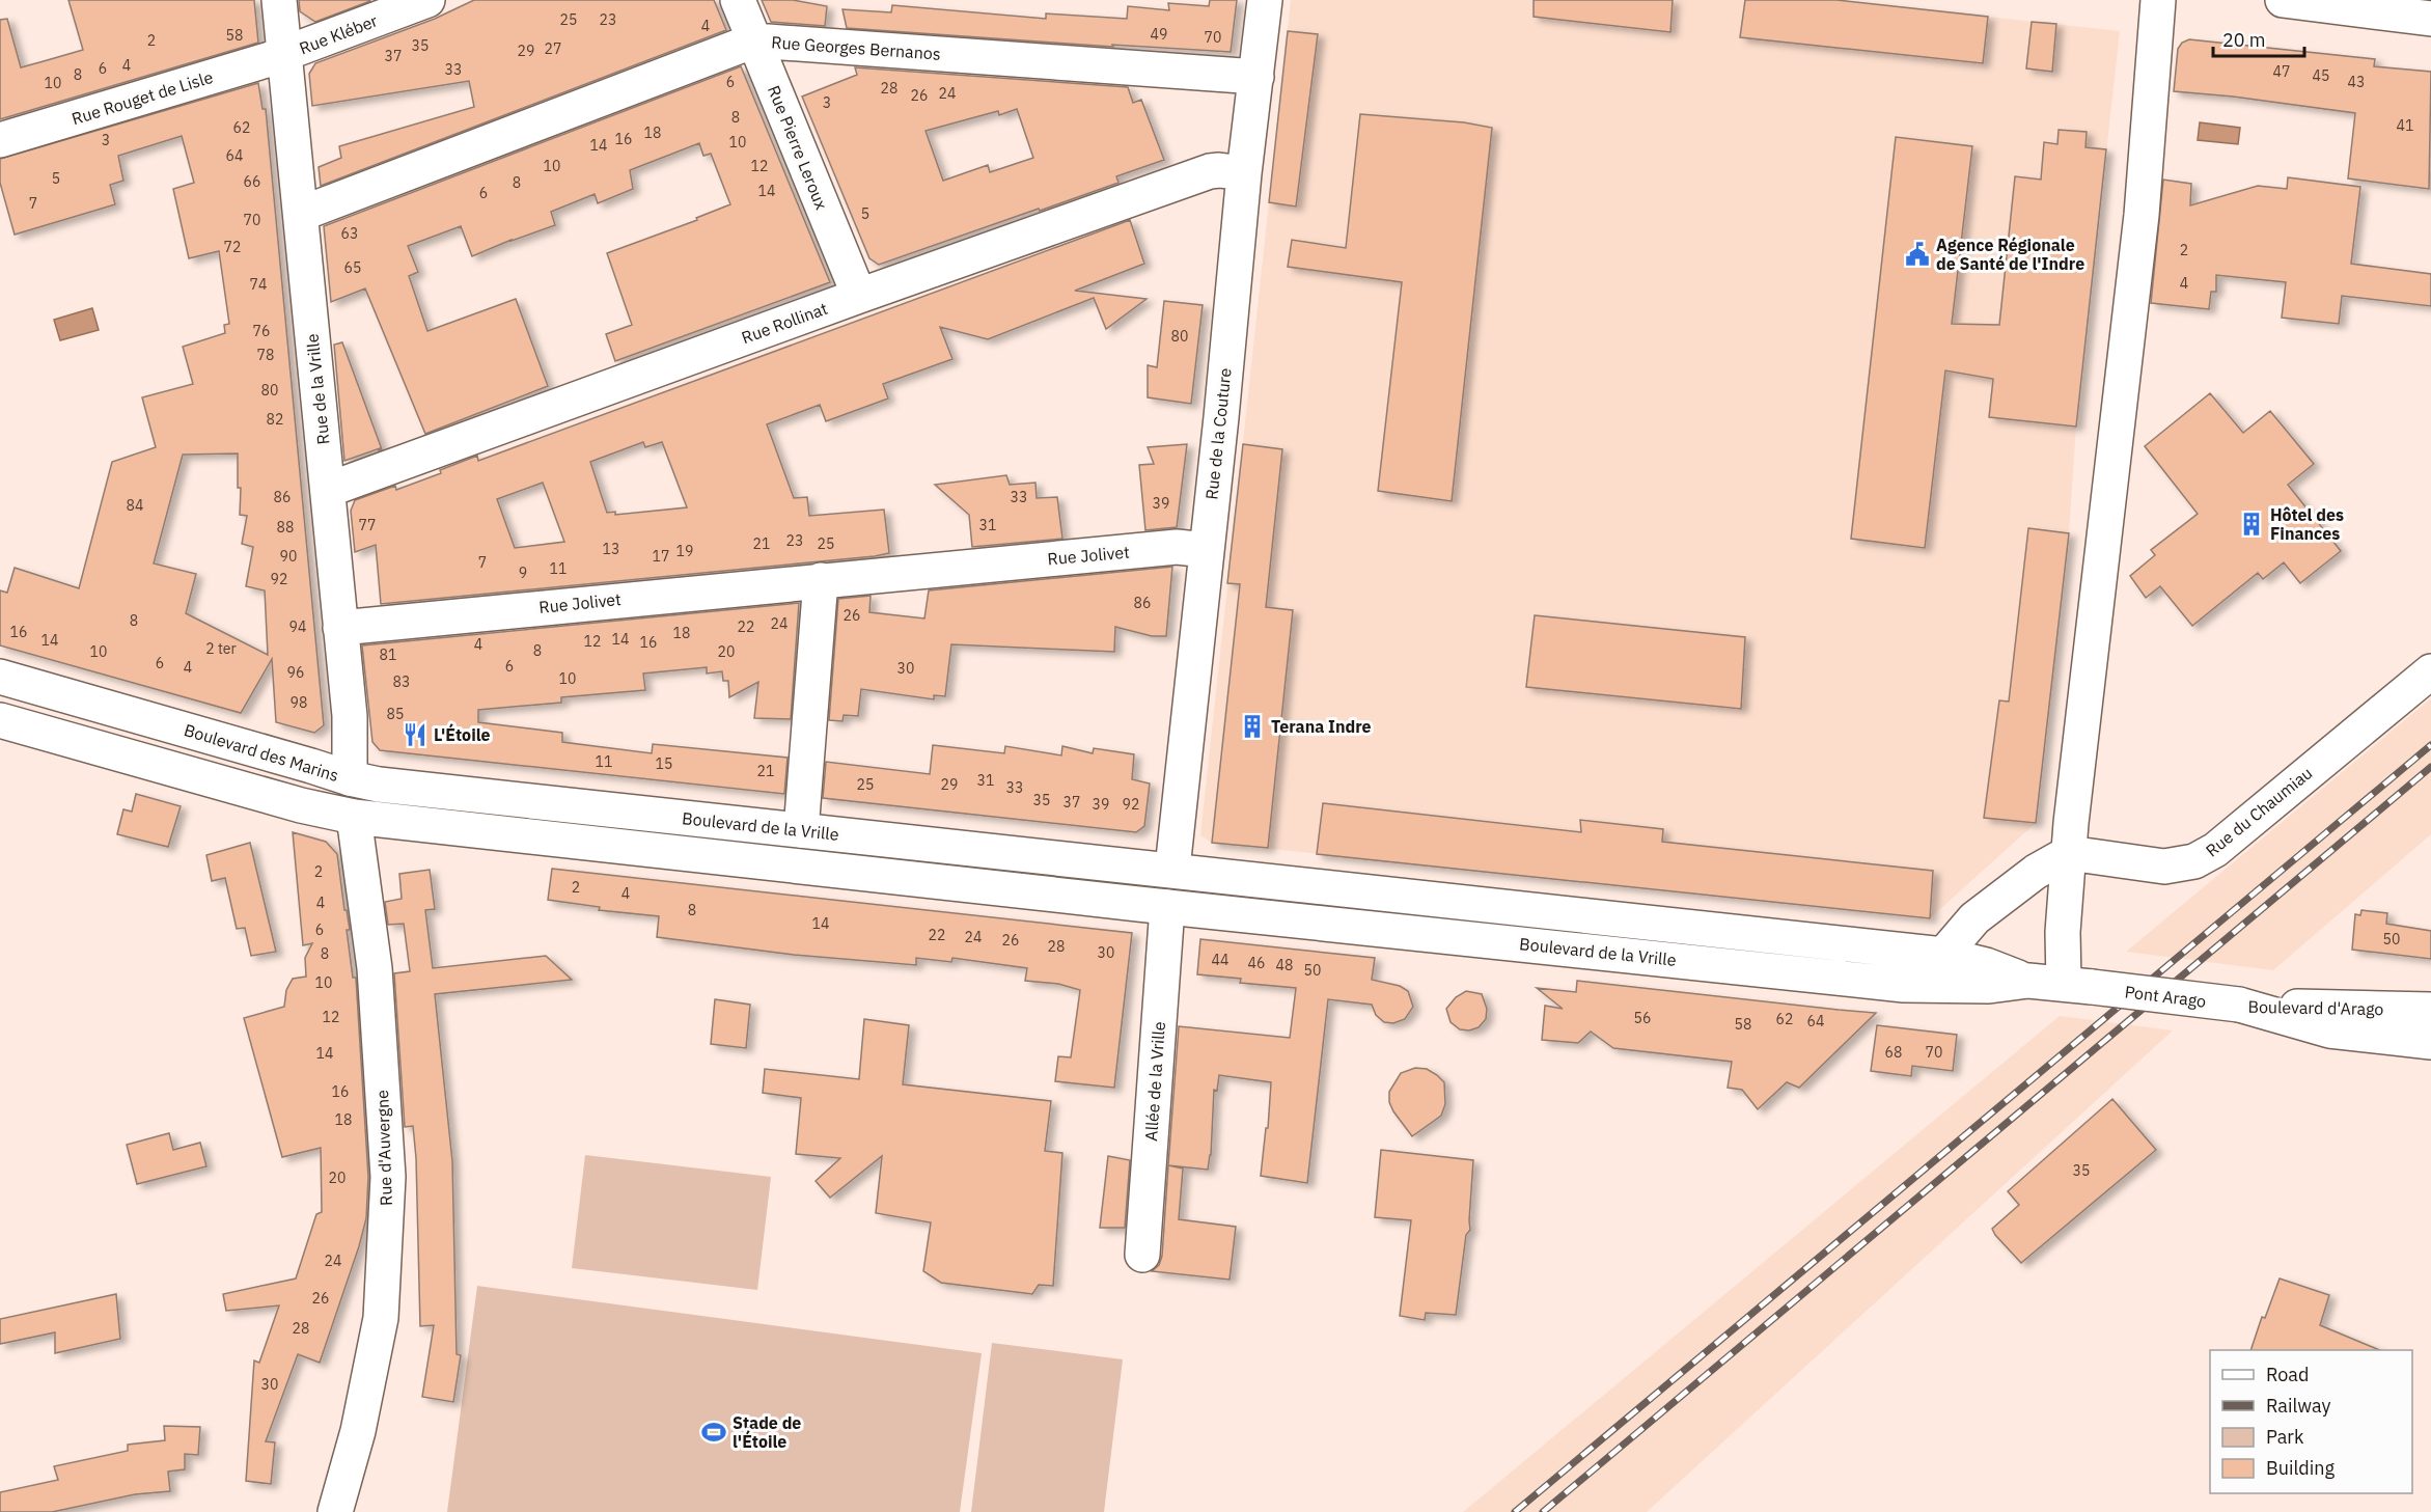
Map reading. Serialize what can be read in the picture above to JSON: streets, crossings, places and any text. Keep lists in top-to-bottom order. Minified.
{"streets":{"street":["Rue Kléber","Rue Georges Bernanos","Rue Rouget de Lisle","Rue Pierre Leroux","Rue Rollinat","Rue de la Vrille","Rue de la Couture","Rue Jolivet","Boulevard des Marins","Rue du Chaumiau","Boulevard de la Vrille","Pont Arago","Boulevard d'Arago","Allée de la Vrille","Rue d'Auvergne"]},"crossings":[["Rue Kléber","Rue Rouget de Lisle"],["Rue Kléber","Rue de la Vrille"],["Rue Georges Bernanos","Rue Pierre Leroux"],["Rue Georges Bernanos","Rue de la Vrille"],["Rue Georges Bernanos","Rue de la Couture"],["Rue Rouget de Lisle","Rue de la Vrille"],["Rue Pierre Leroux","Rue Rollinat"],["Rue Rollinat","Rue de la Vrille"],["Rue Rollinat","Rue de la Couture"],["Rue de la Vrille","Rue Jolivet"],["Rue de la Vrille","Boulevard des Marins"],["Rue de la Vrille","Boulevard de la Vrille"],["Rue de la Couture","Rue Jolivet"],["Rue de la Couture","Boulevard de la Vrille"],["Boulevard des Marins","Boulevard de la Vrille"],["Boulevard des Marins","Rue d'Auvergne"],["Boulevard de la Vrille","Pont Arago"],["Boulevard de la Vrille","Allée de la Vrille"],["Boulevard de la Vrille","Rue d'Auvergne"],["Pont Arago","Boulevard d'Arago"]],"places":{"public building":["Agence Régionale de Santé de l'Indre"],"building":["Hôtel des Finances","Terana Indre"],"restaurant":["L'Étoile"],"sports":["Stade de l'Étoile"]},"house_numbers":["25","23","4","49","58","70","2","35","27","29","37","4","6","33","47","8","45","6","43","10","28","24","26","3","8","41","62","18","16","3","10","14","64","10","12","5","66","8","14","6","7","5","70","63","72","2","65","4","74","76","80","78","80","82","86","33","39","84","77","31","88","23","21","25","13","19","90","17","7","11","9","92","86","26","8","24","94","22","16","18","14","14","12","16","4","2 ter","8","10","20","81","6","6","4","30","96","10","83","98","85","11","15","21","31","25","29","33","35","37","39","92","2","2","4","4","8","14","6","22","24","50","26","28","30","8","44","46","48","50","10","12","56","62","64","58","68","70","14","16","18","35","20","24","26","28","30"],"legend":["Road","Railway","Park","Building"],"scale_bar":"20 m"}
